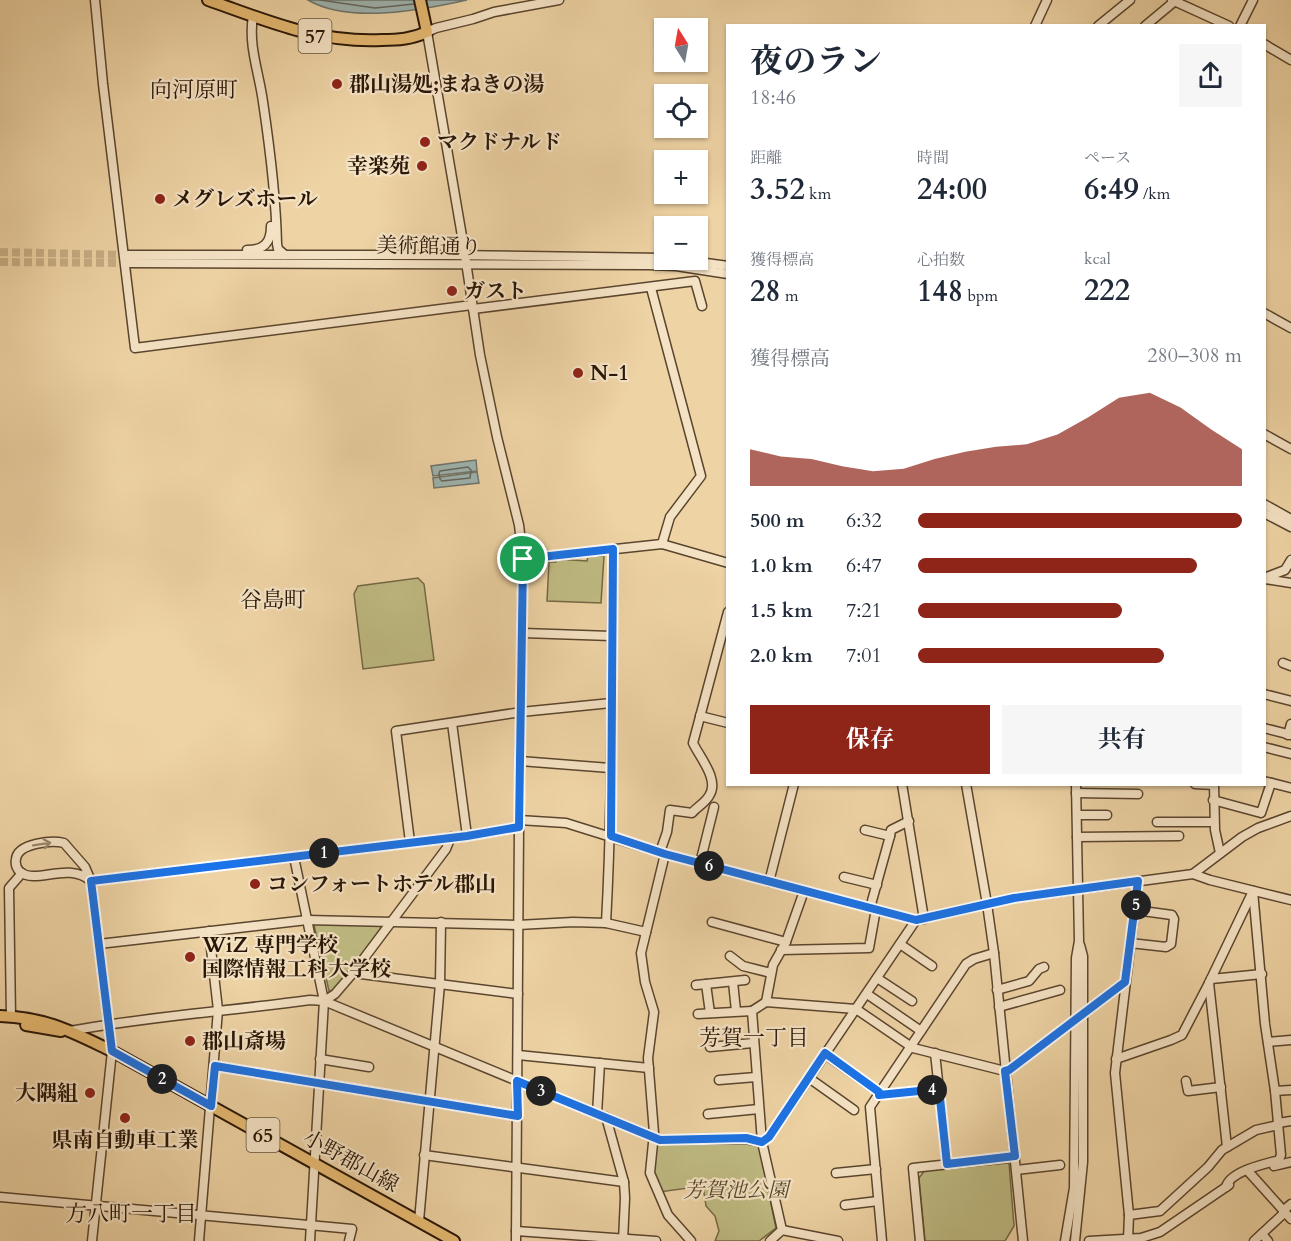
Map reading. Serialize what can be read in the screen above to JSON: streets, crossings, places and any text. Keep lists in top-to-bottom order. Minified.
{"streets":{"main road":["57","65","小野郡山線"],"street":["美術館通り"]},"districts":["向河原町","谷島町","芳賀一丁目","方八町一丁目"],"parks":["芳賀池公園"],"places":["郡山湯処;まねきの湯","マクドナルド","幸楽苑","メグレズホール","ガスト","N-1","コンフォートホテル郡山","WiZ 専門学校 国際情報工科大学校","郡山斎場","大隅組","県南自動車工業"],"north":"top","page":{"map_buttons":["+","−"],"heading":["夜のラン","18:46"],"stats":[["距離","3.52 km"],["時間","24:00"],["ペース","6:49 /km"],["獲得標高","28 m"],["心拍数","148 bpm"],["kcal","222"]],"chart":["獲得標高","280–308 m"],"list":[{"name":"500 m","note":"6:32"},{"name":"1.0 km","note":"6:47"},{"name":"1.5 km","note":"7:21"},{"name":"2.0 km","note":"7:01"}],"buttons":["保存","共有"],"pins":["1","6","5","2","4","3"]}}
